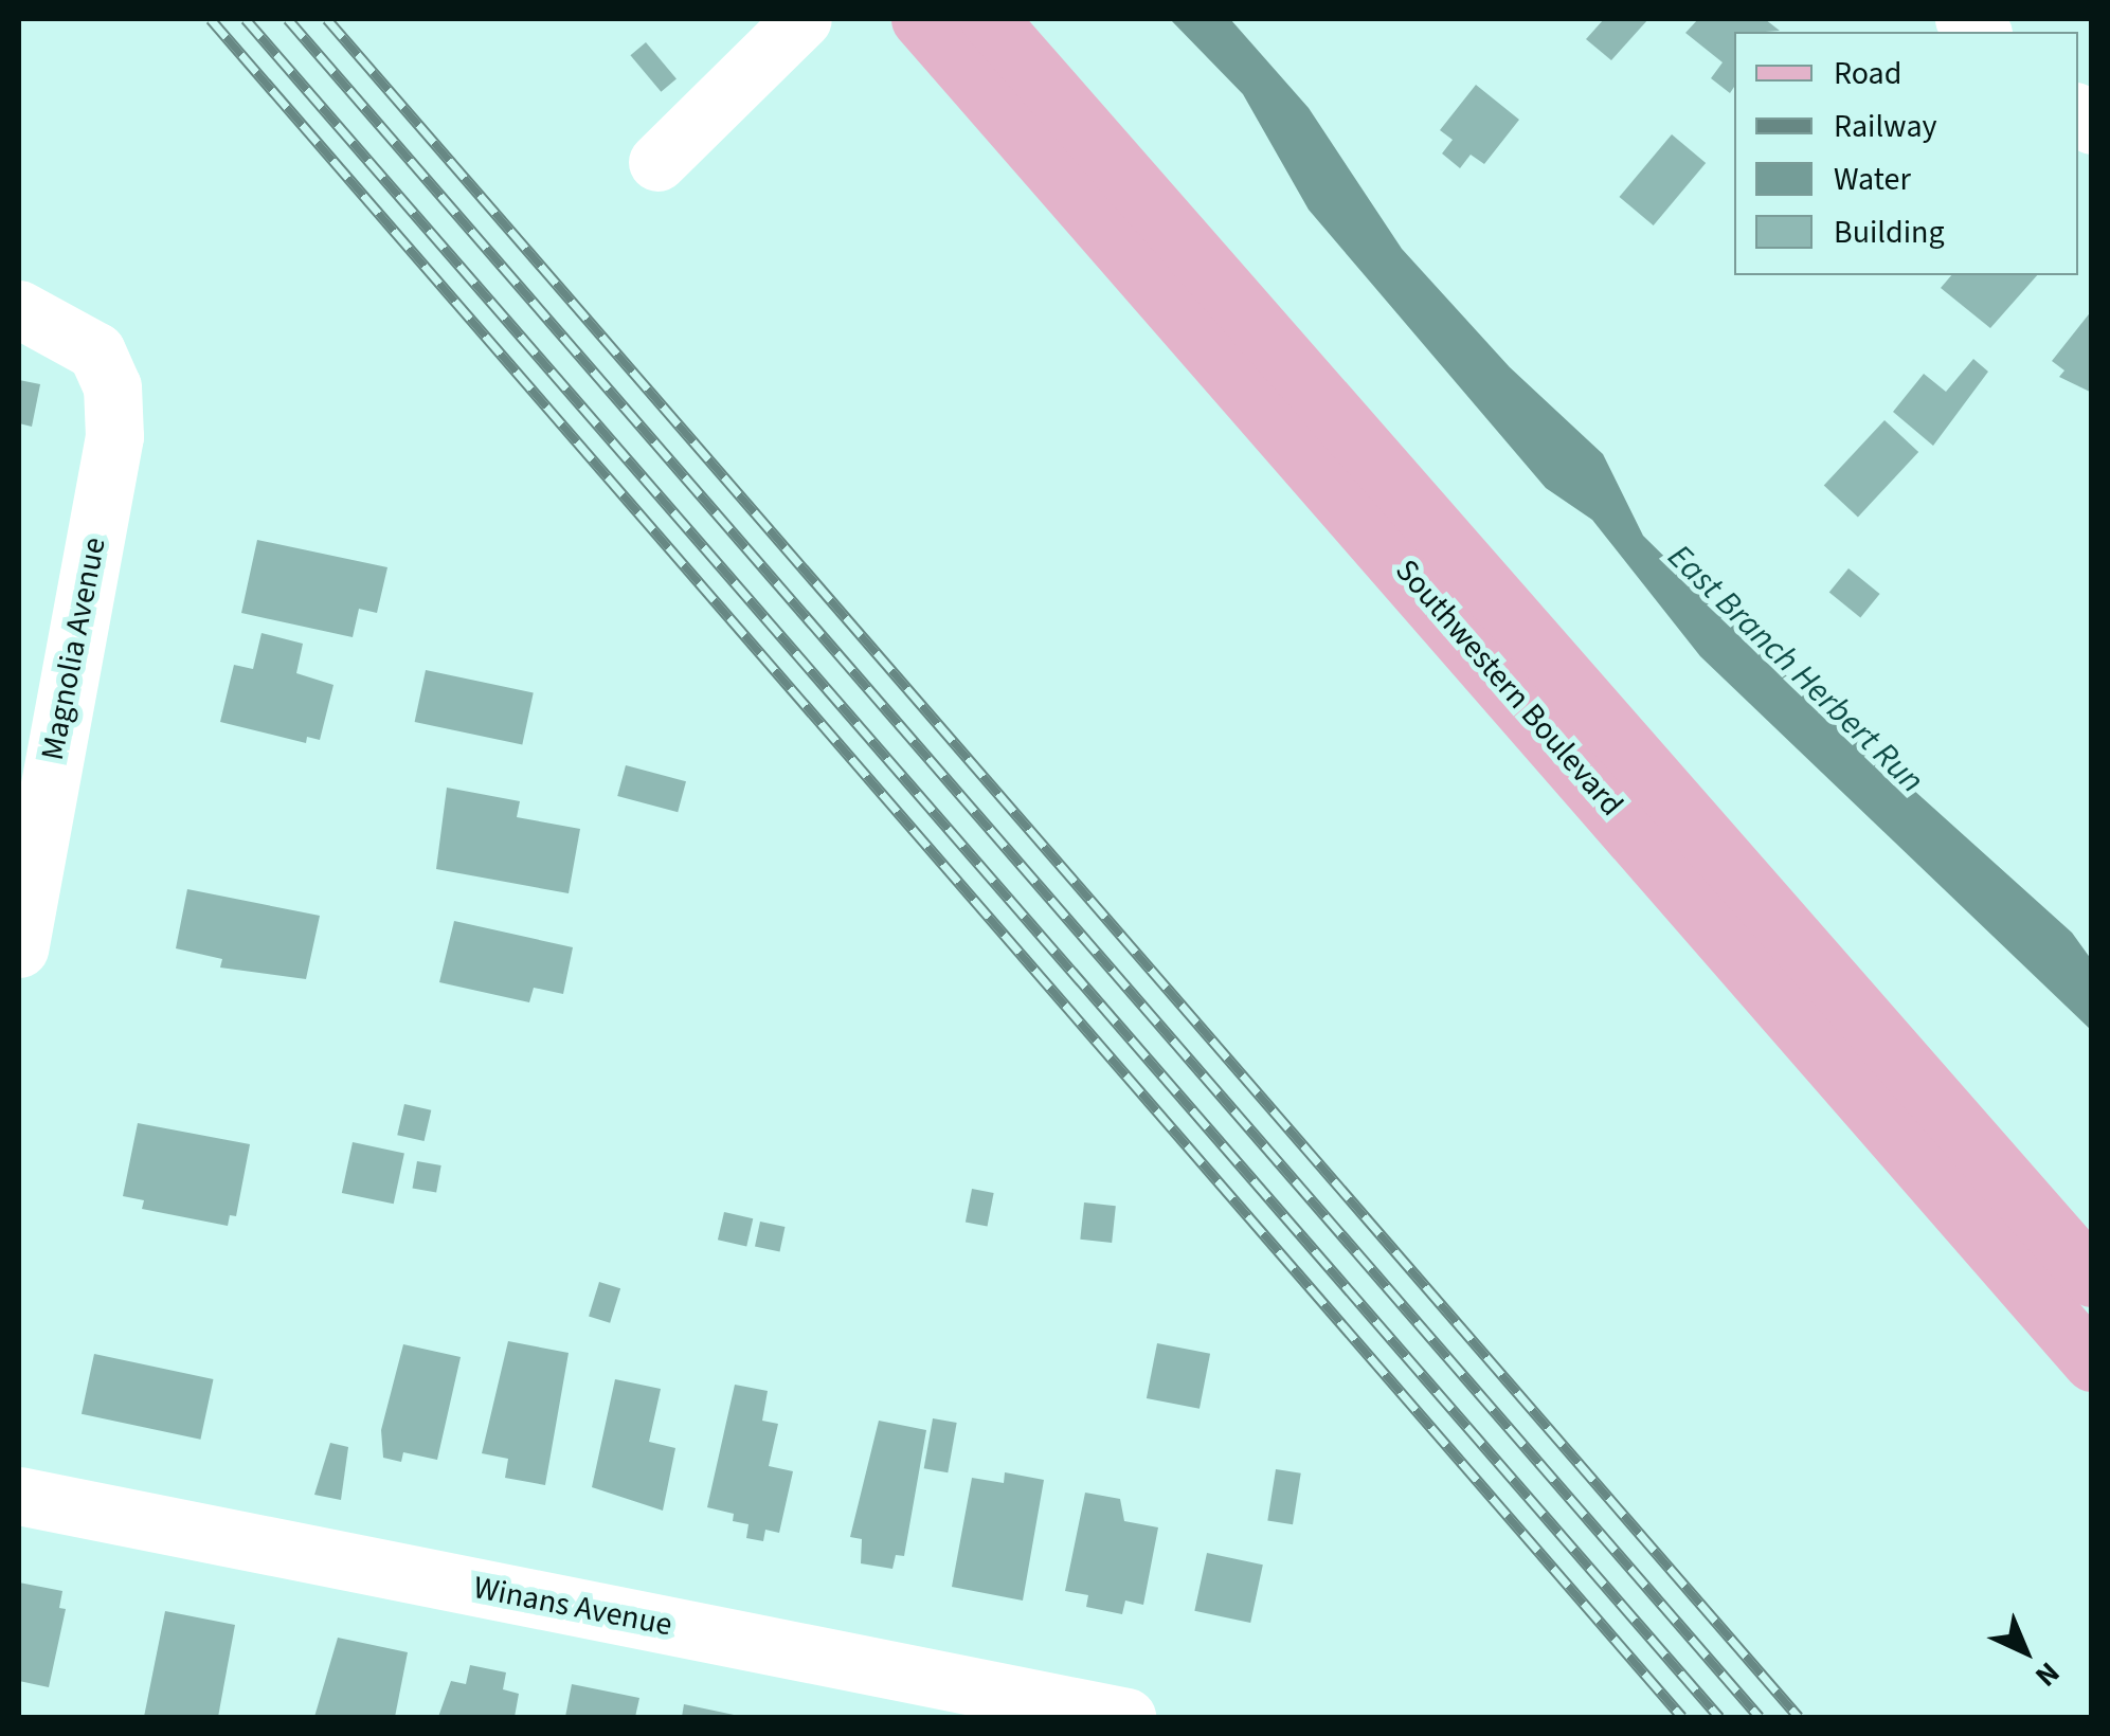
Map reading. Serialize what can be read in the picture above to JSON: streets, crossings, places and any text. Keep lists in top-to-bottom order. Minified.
{"streets":{"main road":["Southwestern Boulevard"],"street":["Magnolia Avenue","Winans Avenue"]},"water":["East Branch Herbert Run"],"legend":["Road","Railway","Water","Building"],"north":"bottom right"}
